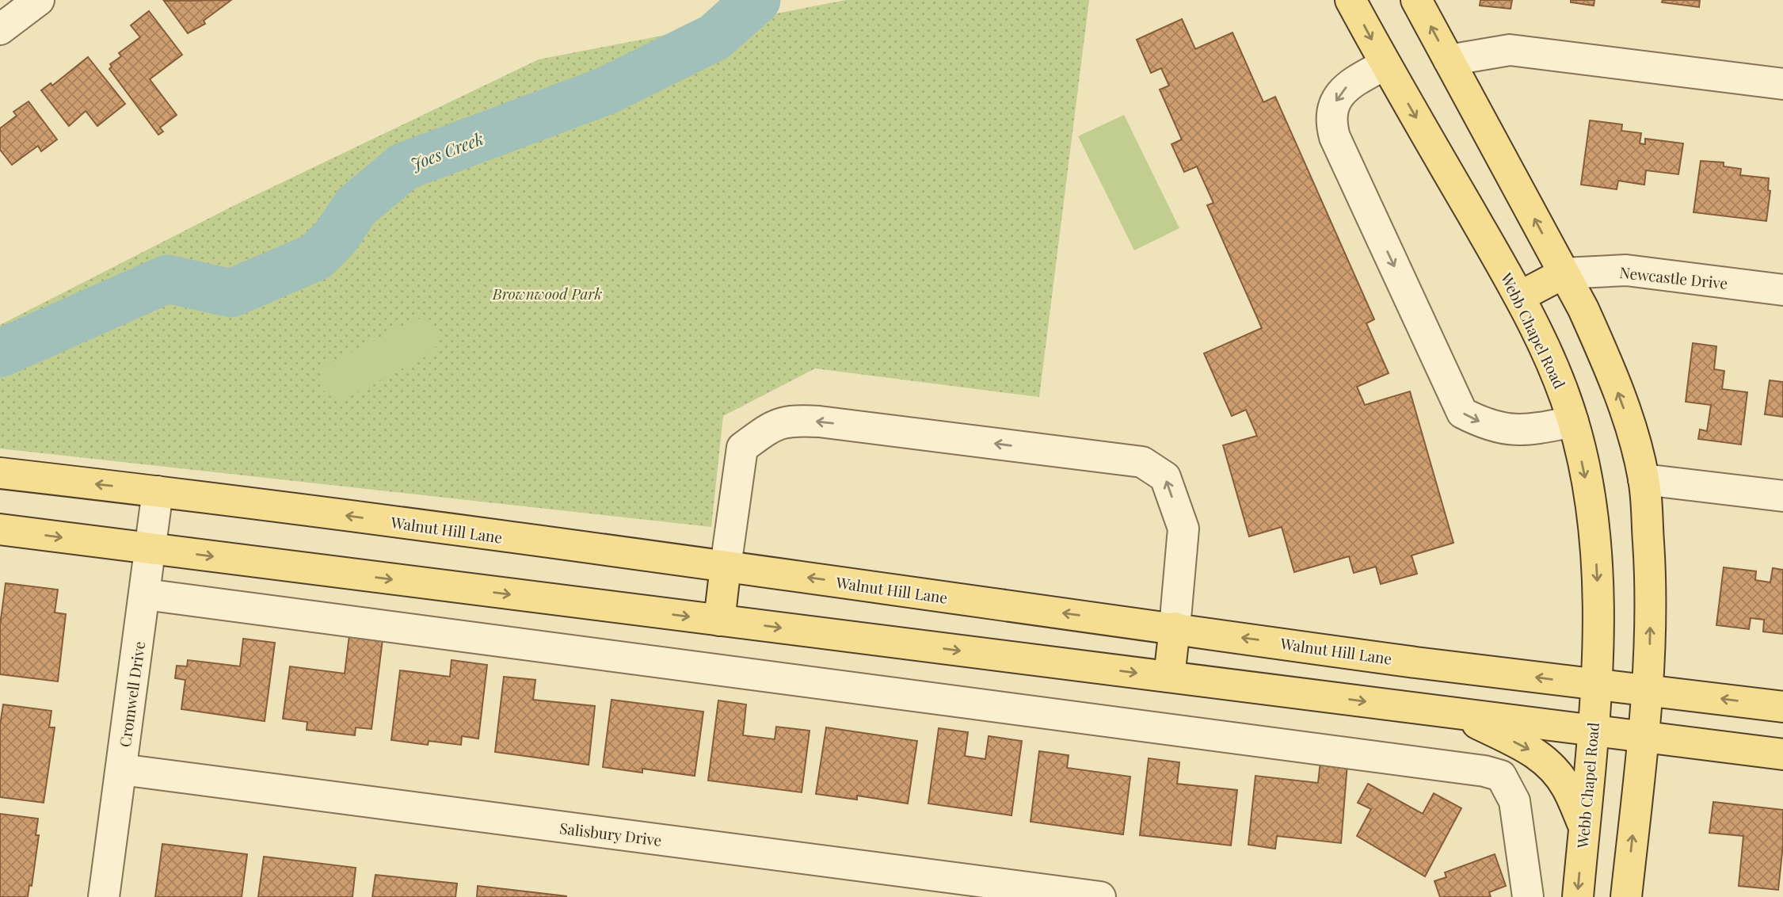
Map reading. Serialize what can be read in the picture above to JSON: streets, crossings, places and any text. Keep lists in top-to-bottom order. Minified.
{"streets":{"main road":["Webb Chapel Road","Walnut Hill Lane"],"street":["Newcastle Drive","Cromwell Drive","Salisbury Drive"]},"crossings":[["Webb Chapel Road","Walnut Hill Lane"],["Walnut Hill Lane","Cromwell Drive"],["Cromwell Drive","Salisbury Drive"]],"water":["Joes Creek"],"parks":["Brownwood Park"]}
